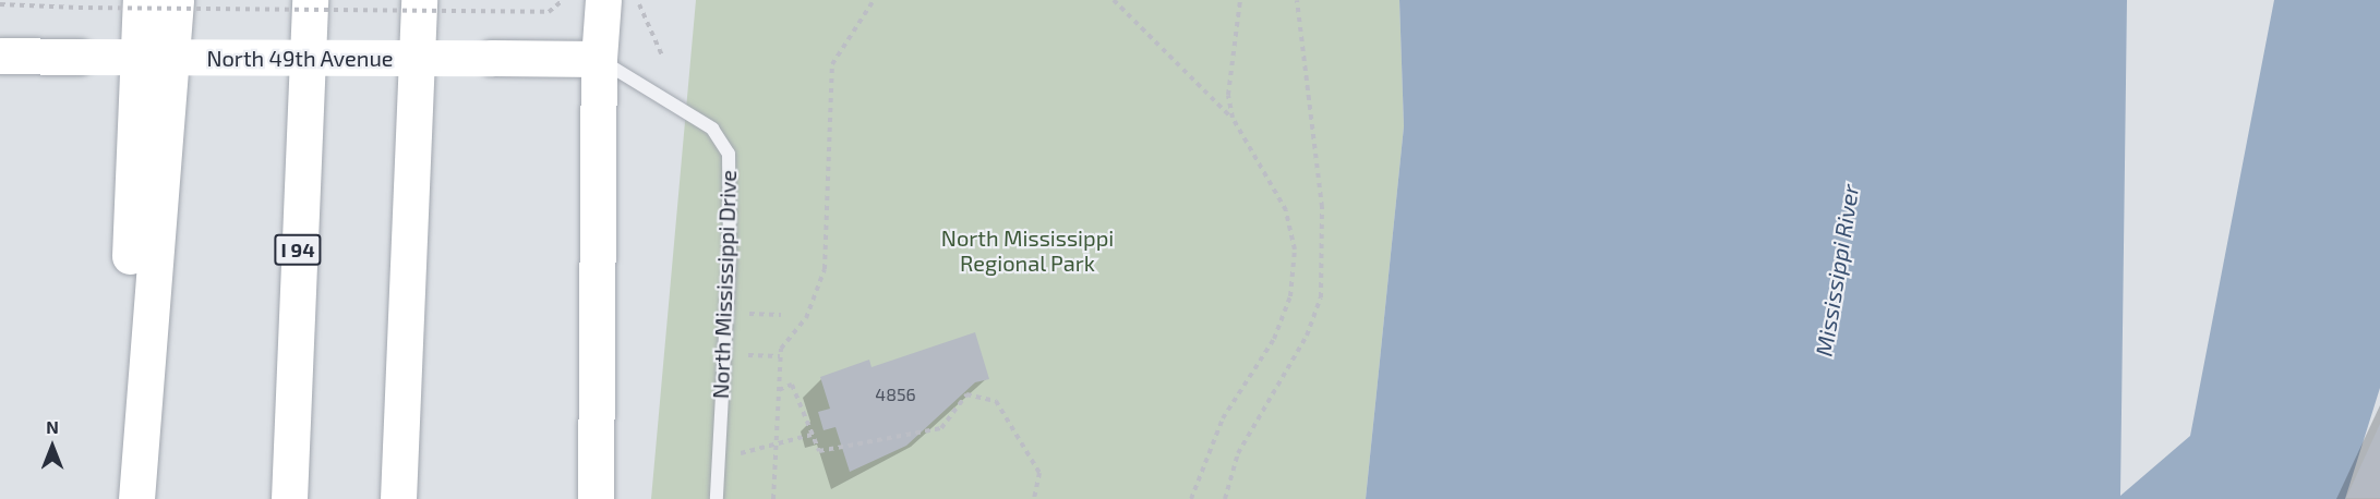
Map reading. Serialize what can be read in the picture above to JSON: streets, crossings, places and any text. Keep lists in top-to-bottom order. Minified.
{"streets":{"main road":["North 49th Avenue","I 94"],"lane":["North Mississippi Drive"]},"crossings":[["North 49th Avenue","North Mississippi Drive"]],"water":["Mississippi River"],"parks":["North Mississippi Regional Park"],"house_numbers":["4856"],"north":"top"}
